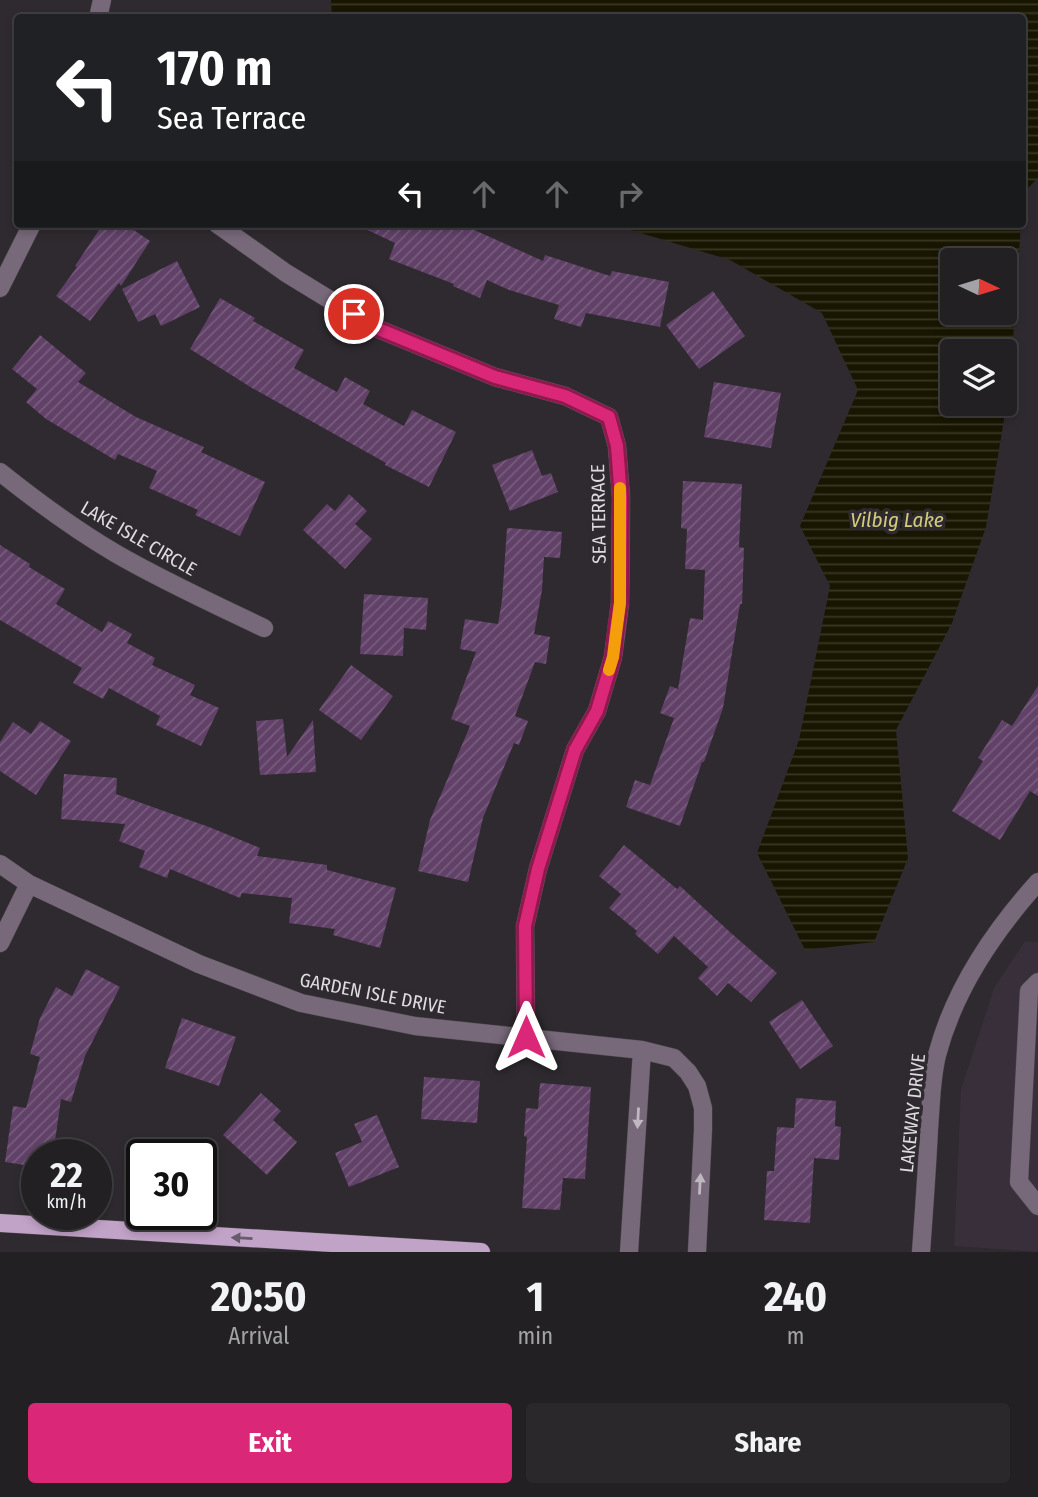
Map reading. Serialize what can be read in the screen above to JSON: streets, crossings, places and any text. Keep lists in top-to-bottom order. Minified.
{"streets":{"street":["SEA TERRACE","LAKE ISLE CIRCLE","GARDEN ISLE DRIVE","LAKEWAY DRIVE"]},"crossings":[["SEA TERRACE","GARDEN ISLE DRIVE"]],"water":["Vilbig Lake"],"north":"right","page":{"turn":["170 m","Sea Terrace"],"speed":"22 km/h","limit":"30","eta":["20:50","Arrival","1","min","240","m"],"buttons":["Exit","Share"]}}
